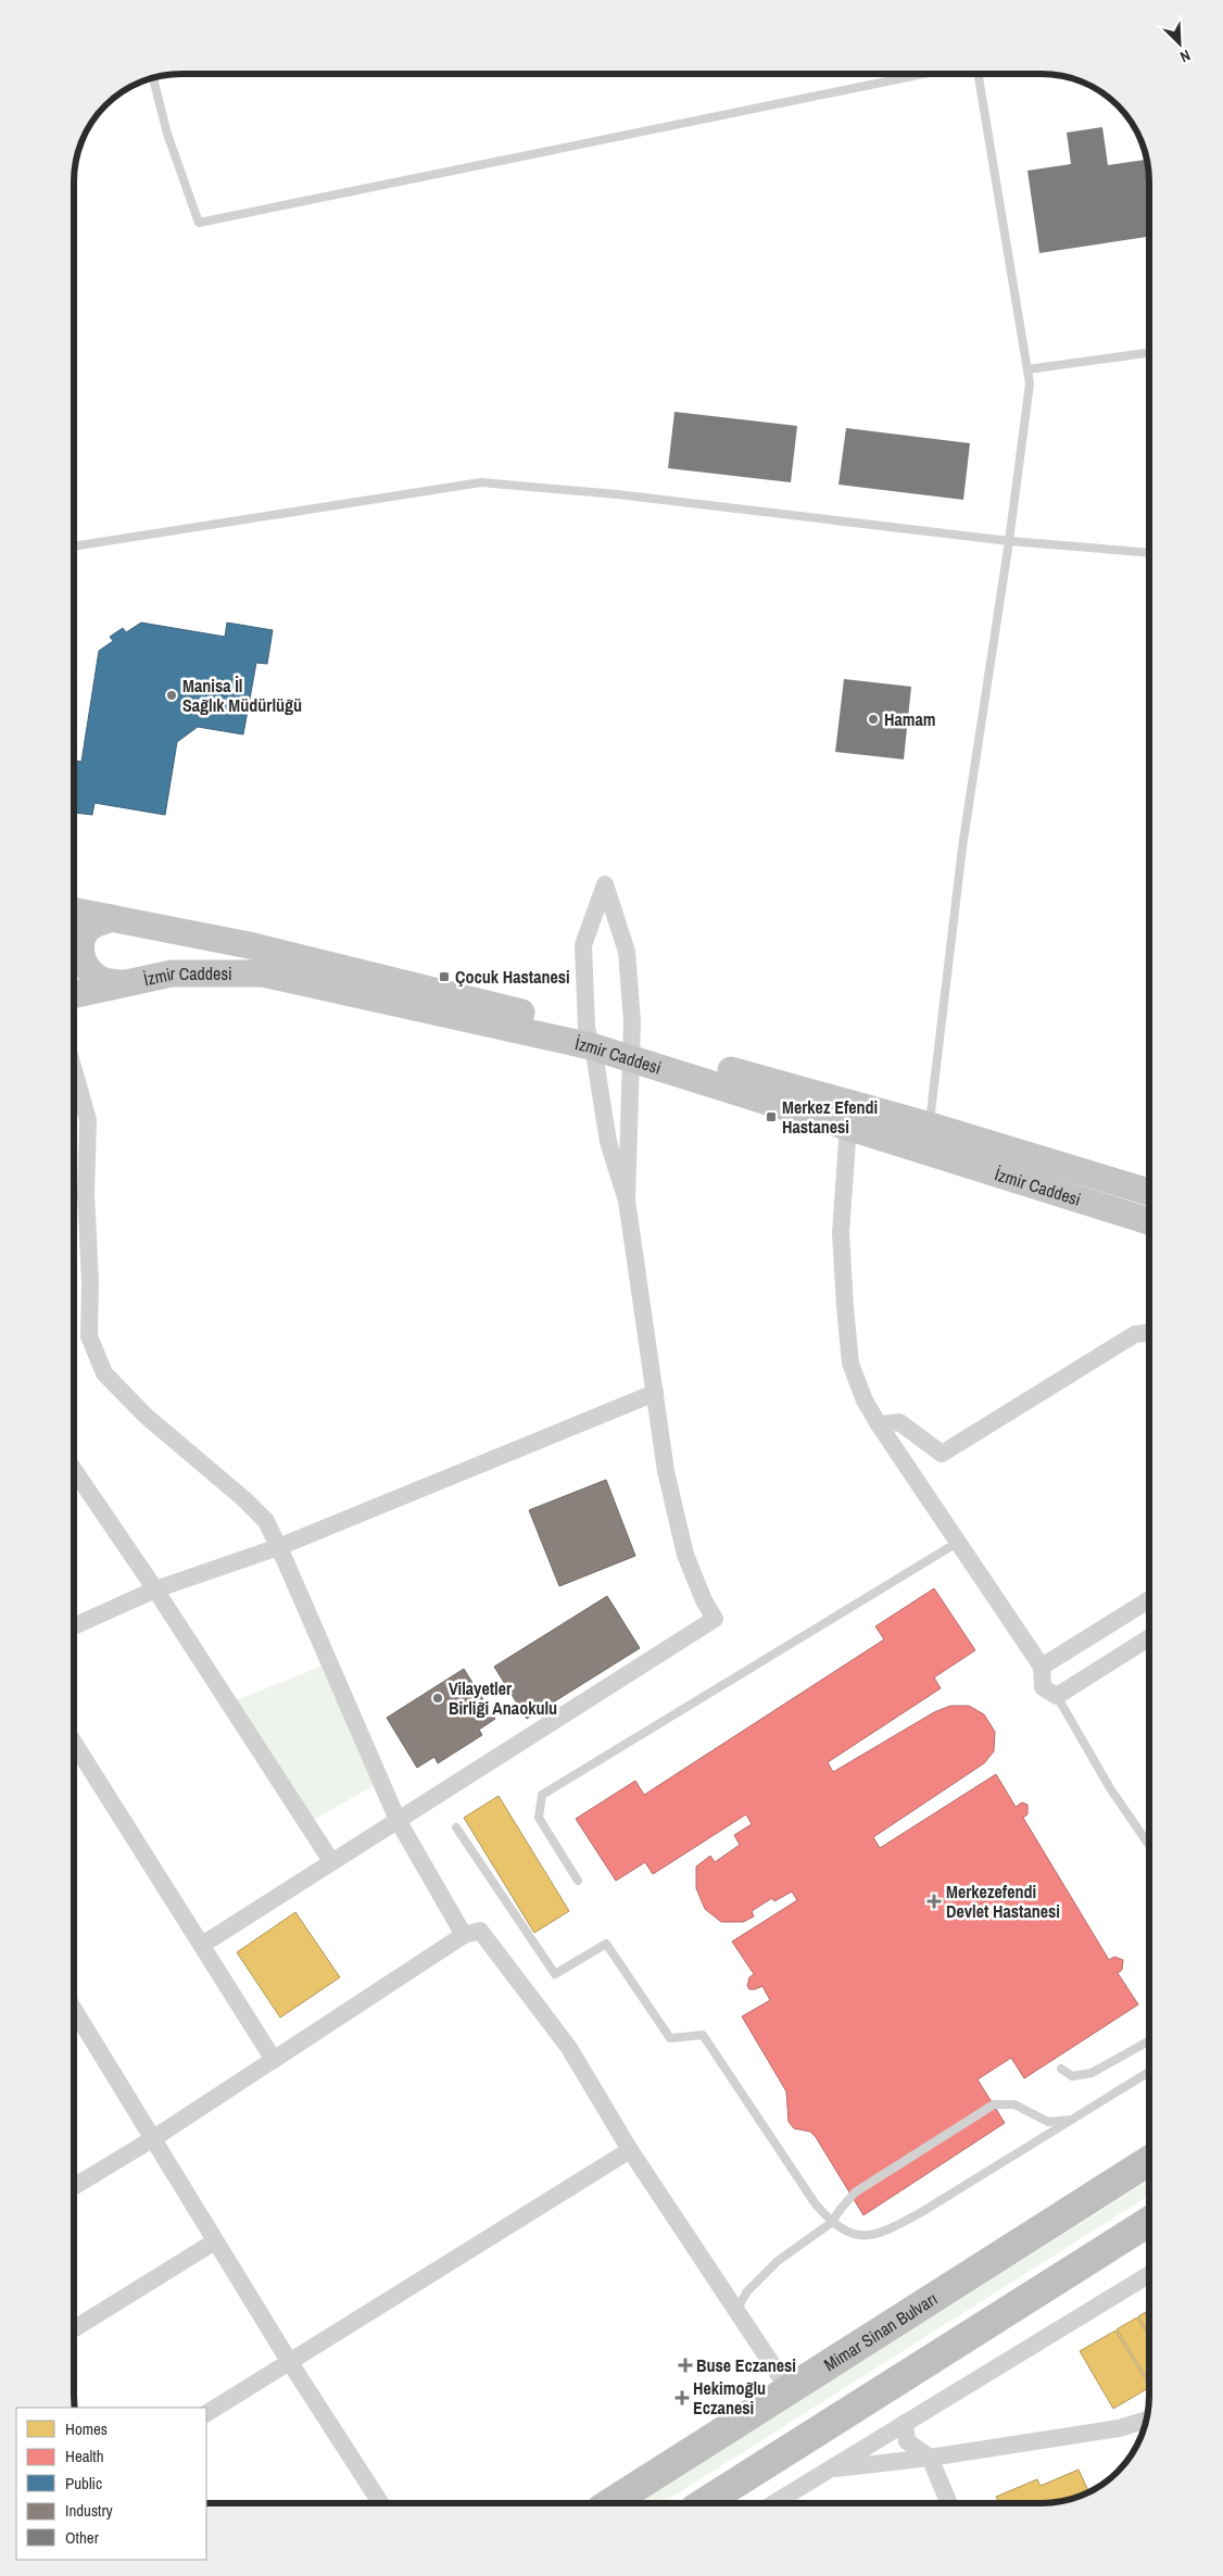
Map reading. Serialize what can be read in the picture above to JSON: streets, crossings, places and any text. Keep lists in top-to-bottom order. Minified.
{"streets":{"highway":["Mimar Sinan Bulvarı"],"main road":["İzmir Caddesi"]},"places":{"other":["Manisa İl Sağlık Müdürlüğü","Hamam","Vilayetler Birliği Anaokulu"],"transit":["Çocuk Hastanesi","Merkez Efendi Hastanesi"],"health":["Merkezefendi Devlet Hastanesi","Buse Eczanesi","Hekimoğlu Eczanesi"]},"legend":["Homes","Health","Public","Industry","Other"],"north":"bottom right"}
